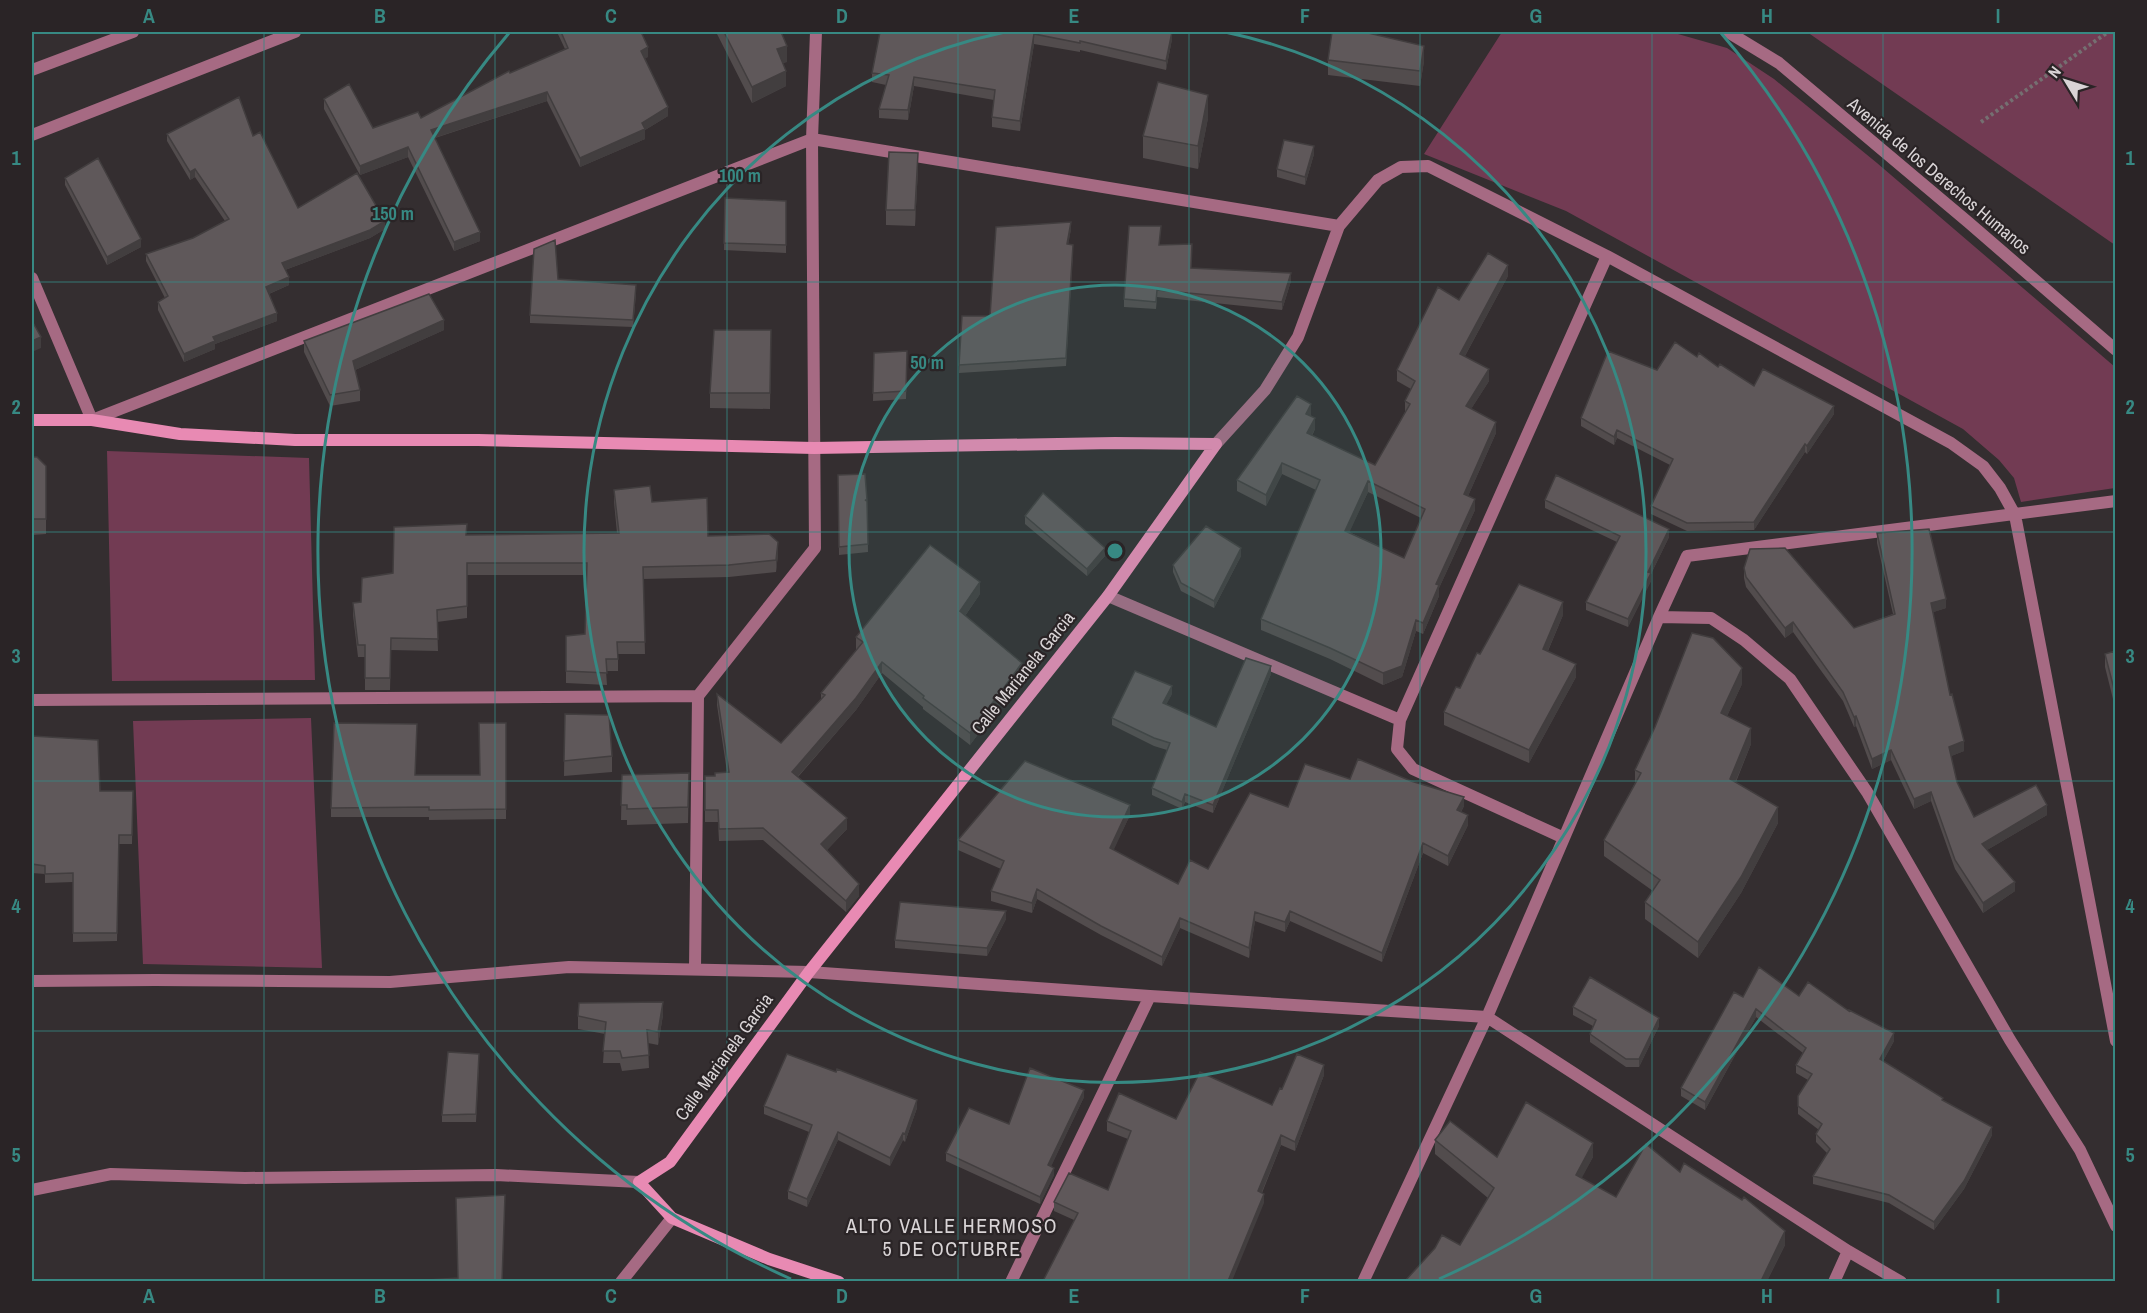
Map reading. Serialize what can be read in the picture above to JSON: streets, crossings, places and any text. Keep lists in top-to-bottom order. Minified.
{"streets":{"street":["Avenida de los Derechos Humanos","Calle Marianela Garcia"]},"districts":["ALTO VALLE HERMOSO 5 DE OCTUBRE"],"north":"top left","grid":{"columns":["A","B","C","D","E","F","G","H","I"],"rows":["1","2","3","4","5"]},"rings":["100 m","150 m","50 m"]}
